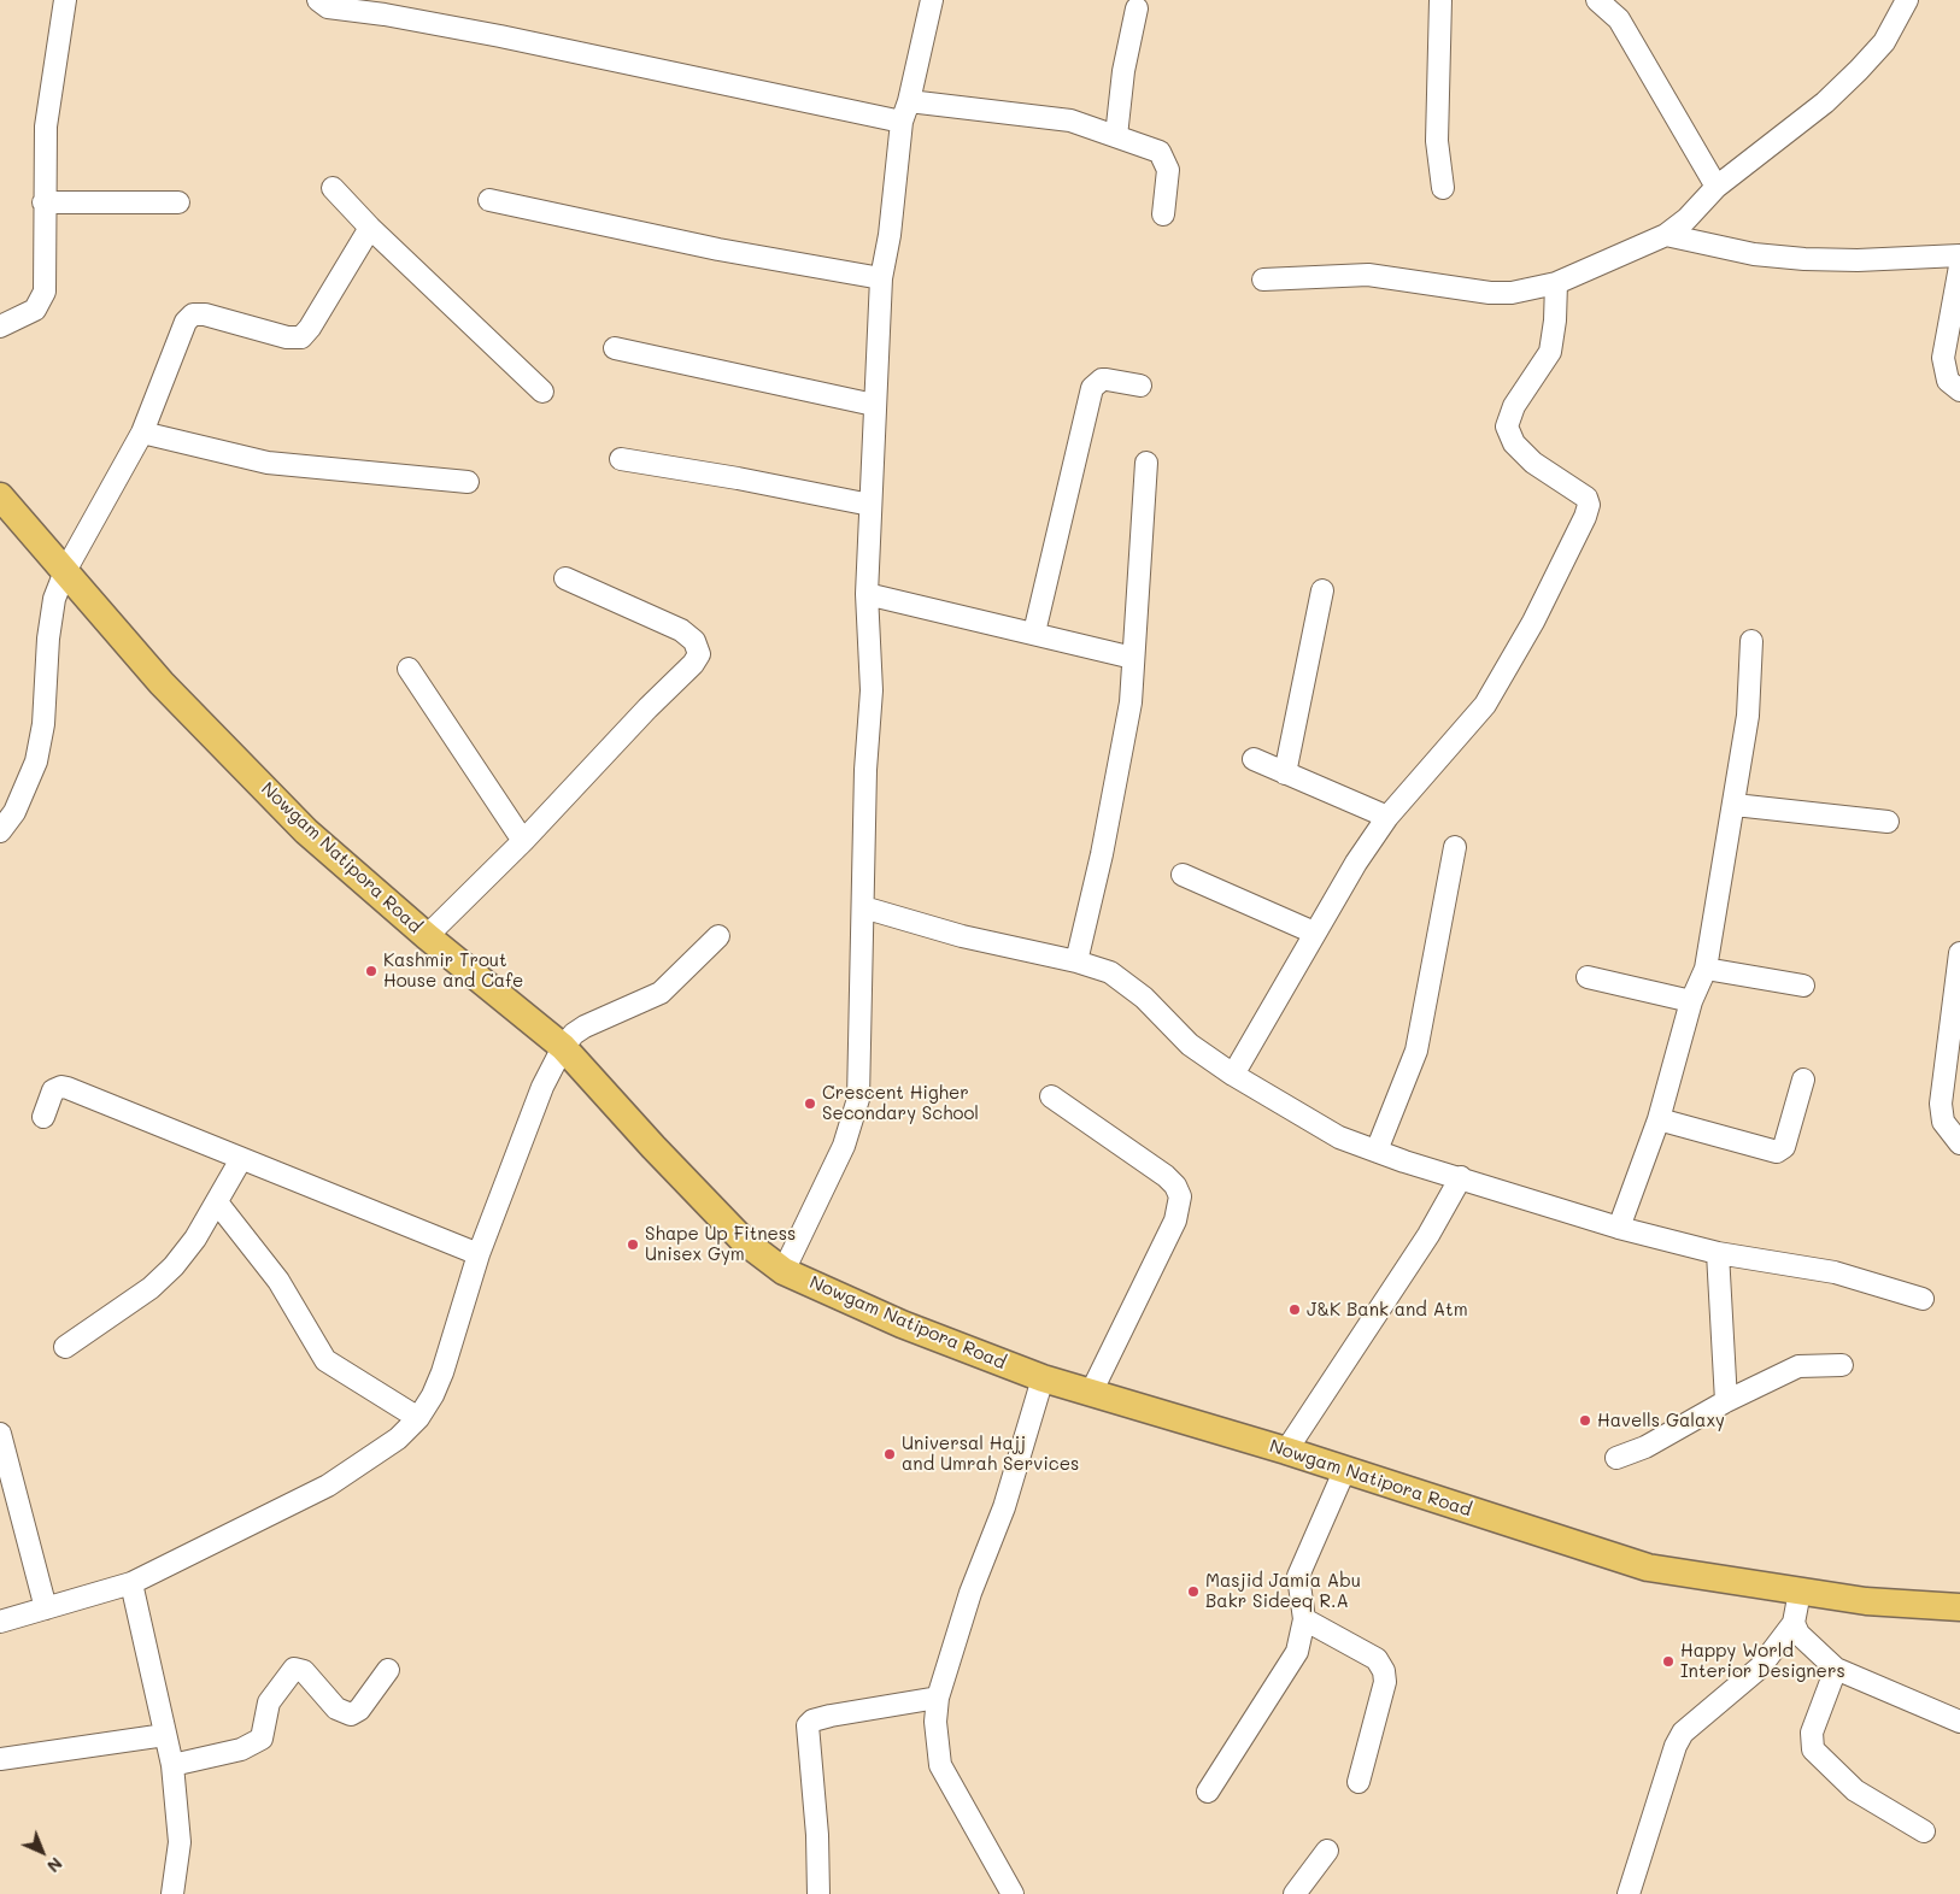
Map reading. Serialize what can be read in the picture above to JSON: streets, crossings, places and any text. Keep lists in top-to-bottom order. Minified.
{"streets":{"main road":["Nowgam Natipora Road"]},"places":["Kashmir Trout House and Cafe","Crescent Higher Secondary School","Shape Up Fitness Unisex Gym","J&K Bank and Atm","Havells Galaxy","Universal Hajj and Umrah Services","Masjid Jamia Abu Bakr Sideeq R.A","Happy World Interior Designers"],"north":"bottom right"}
